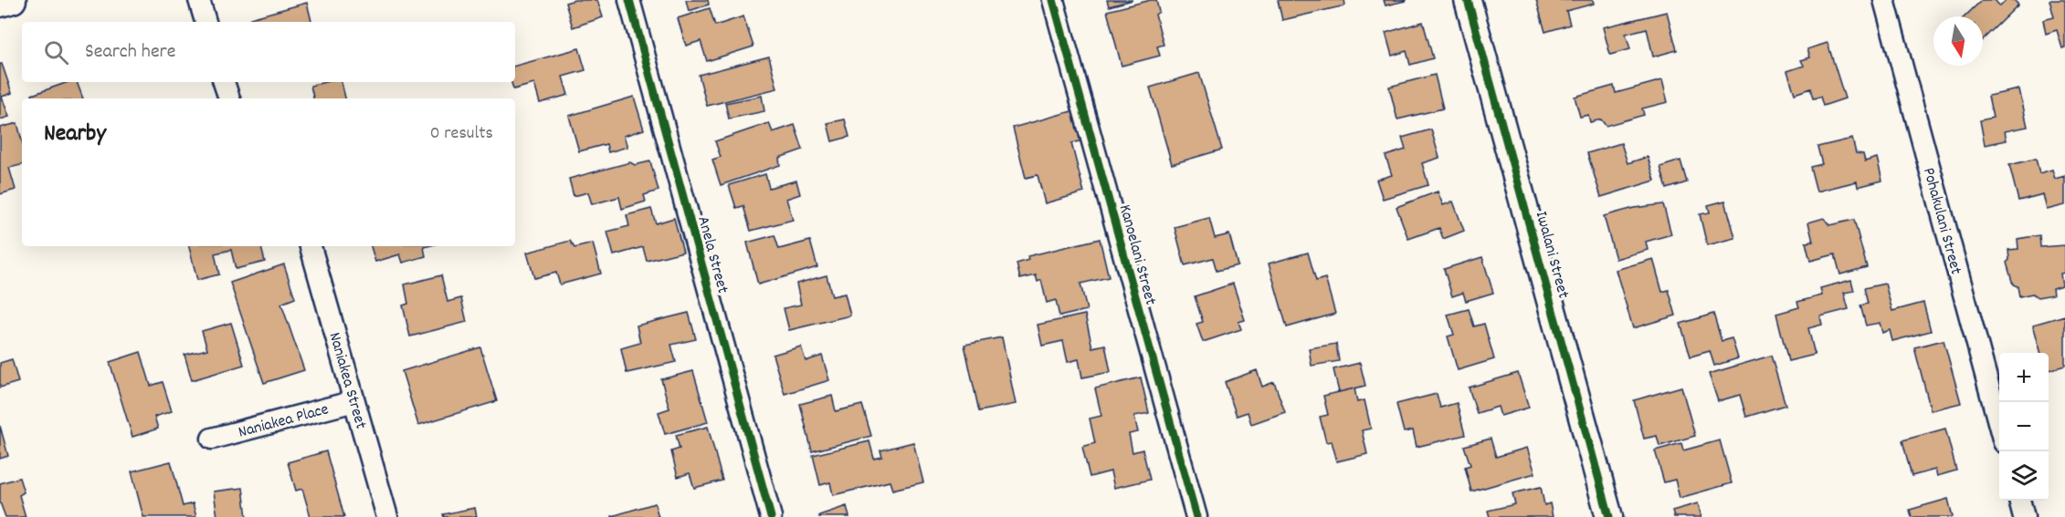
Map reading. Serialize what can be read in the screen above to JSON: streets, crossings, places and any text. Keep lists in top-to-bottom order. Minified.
{"streets":{"street":["Pohakulani Street","Anela Street","Kanoelani Street","Iwalani Street","Naniakea Street","Naniakea Place"]},"crossings":[["Naniakea Street","Naniakea Place"]],"north":"bottom","page":{"search":"Search here","heading":["Nearby","0 results"],"map_buttons":["+","−"]}}
